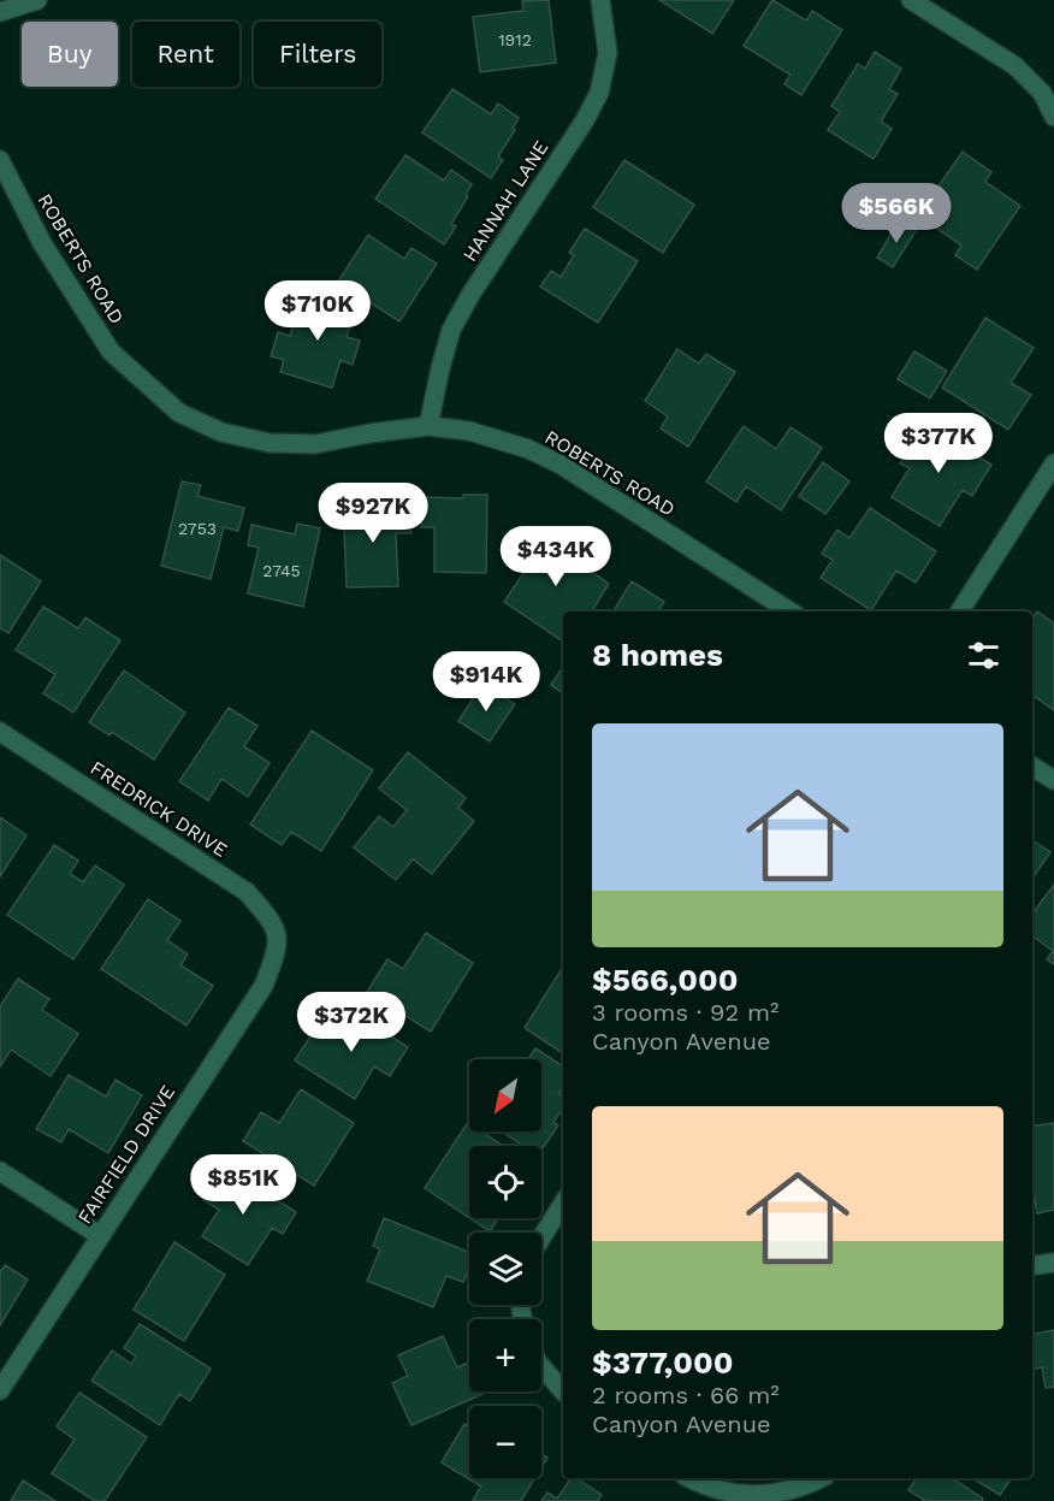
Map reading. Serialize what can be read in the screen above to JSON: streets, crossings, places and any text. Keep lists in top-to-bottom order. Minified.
{"streets":{"street":["HANNAH LANE","ROBERTS ROAD","FREDRICK DRIVE","FAIRFIELD DRIVE"]},"crossings":[["HANNAH LANE","ROBERTS ROAD"],["FREDRICK DRIVE","FAIRFIELD DRIVE"]],"house_numbers":["1912","2753","2745"],"north":"bottom left","page":{"chip":["Buy","Rent","Filters"],"price":["$566K","$710K","$377K","$927K","$434K","$914K","$372K","$851K"],"heading":"8 homes","list":[{"name":"$566,000","note":"3 rooms · 92 m² · Canyon Avenue"},{"name":"$377,000","note":"2 rooms · 66 m² · Canyon Avenue"}],"map_buttons":["+","−"]}}
